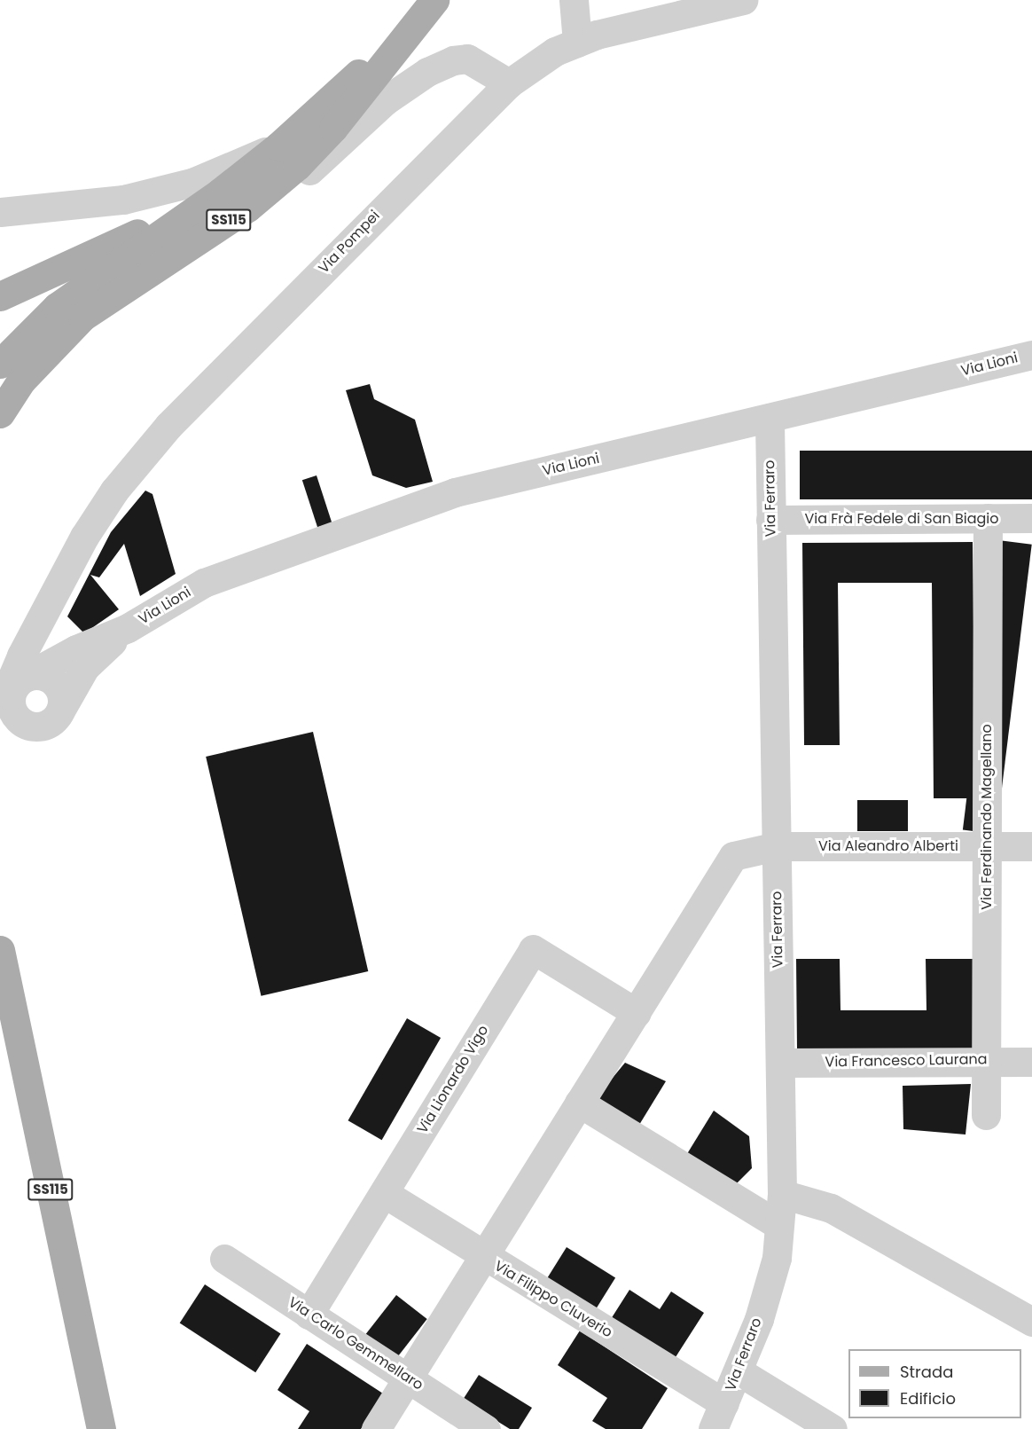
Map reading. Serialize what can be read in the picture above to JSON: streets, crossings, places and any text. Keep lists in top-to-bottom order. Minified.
{"streets":{"main road":["SS115"],"street":["Via Pompei","Via Lioni","Via Ferraro","Via Frà Fedele di San Biagio","Via Ferdinando Magellano","Via Aleandro Alberti","Via Francesco Laurana","Via Lionardo Vigo","Via Filippo Cluverio","Via Carlo Gemmellaro"]},"crossings":[["Via Lioni","Via Ferraro"],["Via Ferraro","Via Frà Fedele di San Biagio"],["Via Ferraro","Via Aleandro Alberti"],["Via Ferraro","Via Francesco Laurana"],["Via Ferraro","Via Filippo Cluverio"],["Via Frà Fedele di San Biagio","Via Ferdinando Magellano"],["Via Ferdinando Magellano","Via Aleandro Alberti"],["Via Ferdinando Magellano","Via Francesco Laurana"],["Via Lionardo Vigo","Via Filippo Cluverio"],["Via Lionardo Vigo","Via Carlo Gemmellaro"]],"legend":["Strada","Edificio"]}
